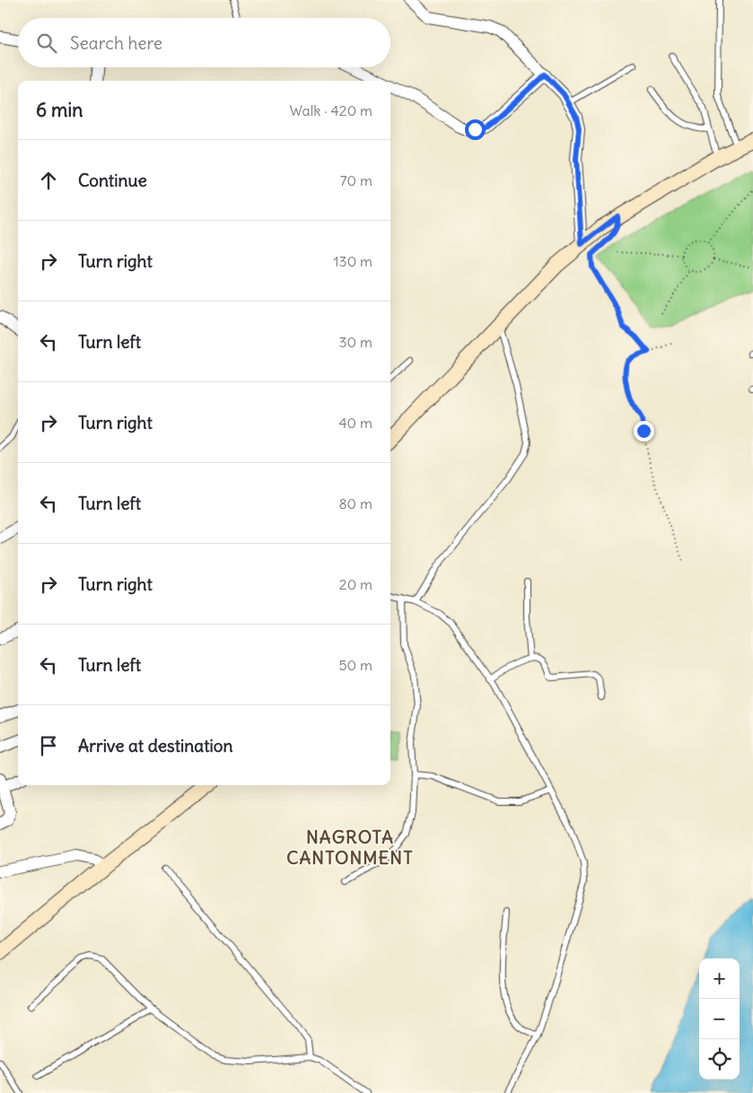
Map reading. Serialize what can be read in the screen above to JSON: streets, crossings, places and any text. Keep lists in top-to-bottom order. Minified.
{"districts":["NAGROTA CANTONMENT"],"page":{"search":"Search here","heading":["6 min","Walk · 420 m"],"list":[["Continue","70 m"],["Turn right","130 m"],["Turn left","30 m"],["Turn right","40 m"],["Turn left","80 m"],["Turn right","20 m"],["Turn left","50 m"],"Arrive at destination"],"map_buttons":["+","−"]}}
